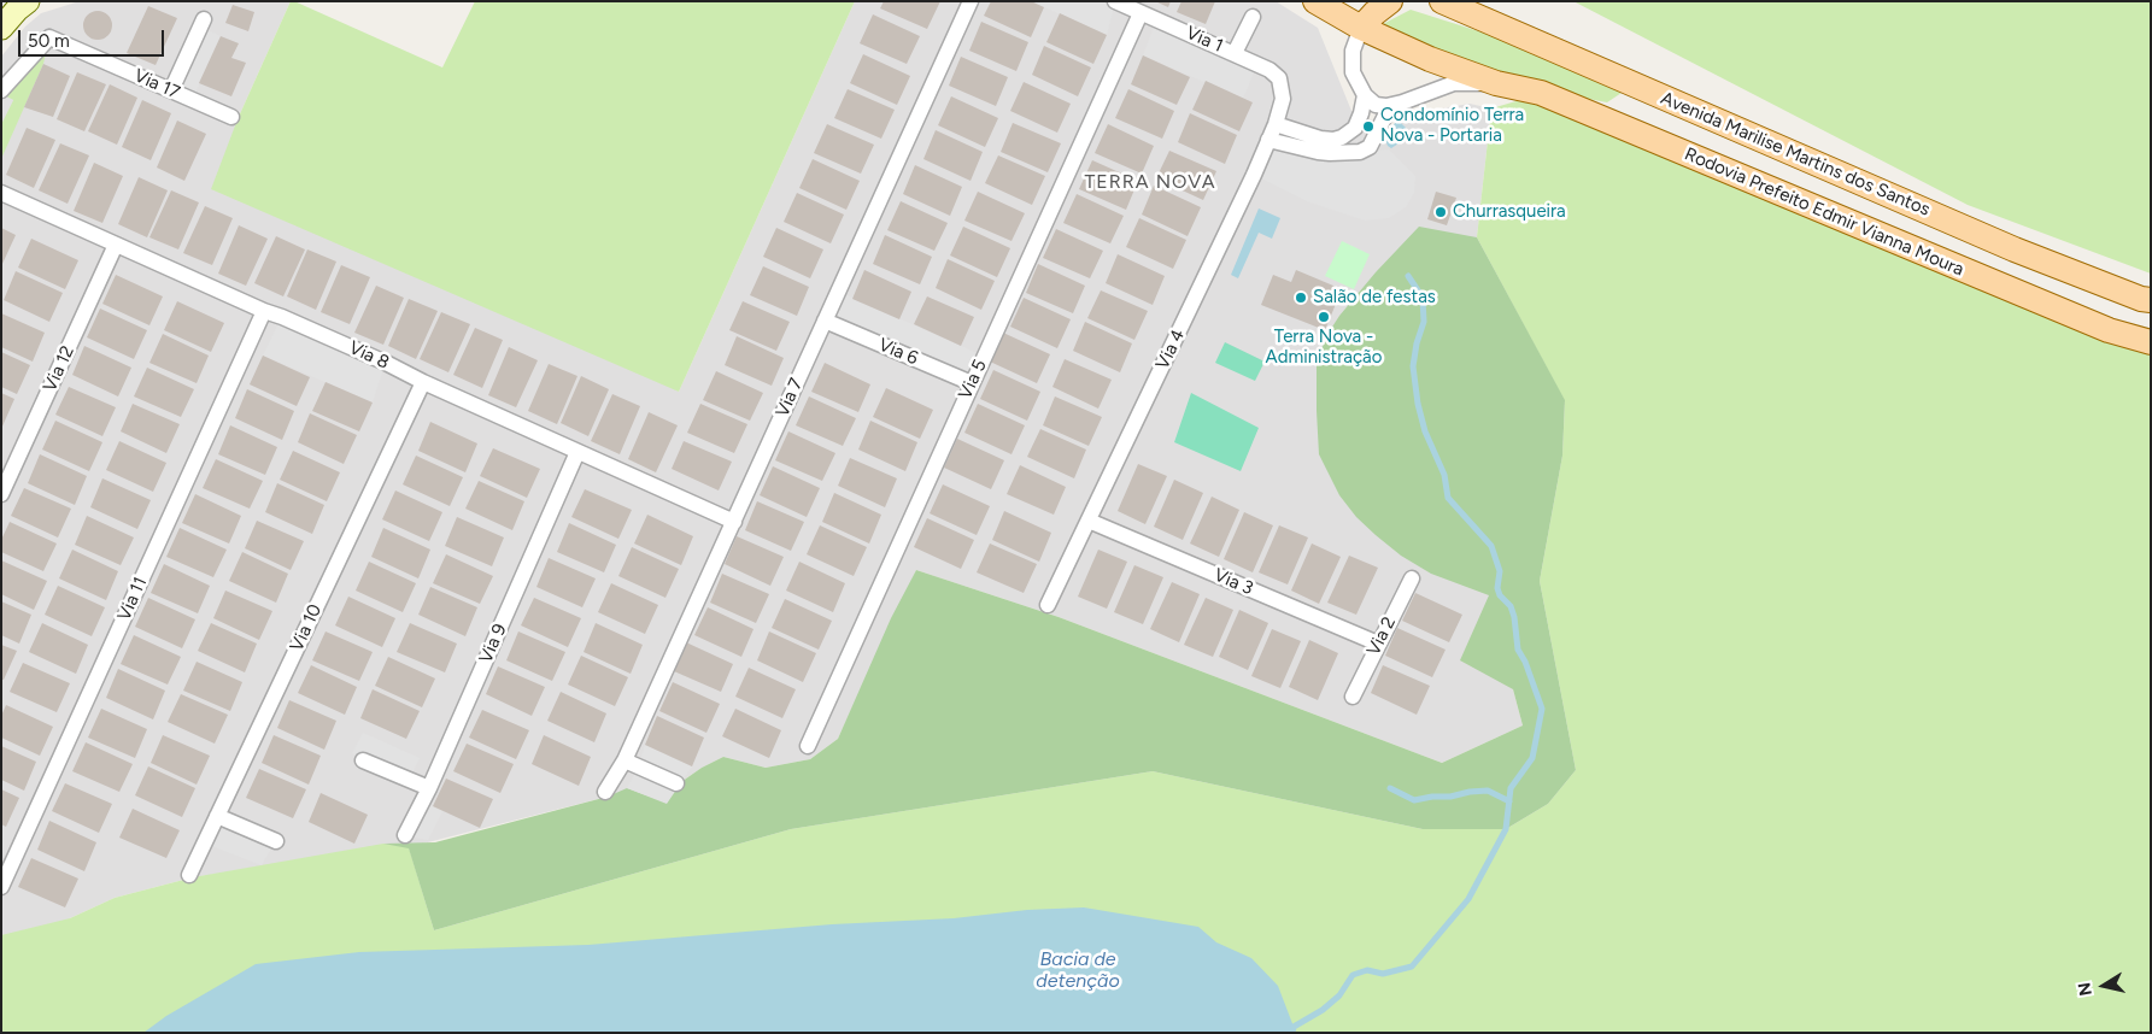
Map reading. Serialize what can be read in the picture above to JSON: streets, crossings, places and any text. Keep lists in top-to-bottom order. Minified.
{"streets":{"main road":["Avenida Marilise Martins dos Santos","Rodovia Prefeito Edmir Vianna Moura"],"street":["Via 1","Via 17","Via 4","Via 6","Via 8","Via 12","Via 5","Via 7","Via 3","Via 11","Via 10","Via 2","Via 9"]},"crossings":[["Via 1","Via 4"],["Via 1","Via 5"],["Via 4","Via 3"],["Via 6","Via 5"],["Via 6","Via 7"],["Via 8","Via 12"],["Via 8","Via 7"],["Via 8","Via 11"],["Via 8","Via 10"],["Via 8","Via 9"],["Via 3","Via 2"]],"districts":["TERRA NOVA"],"water":["Bacia de detenção"],"places":["Condomínio Terra Nova - Portaria","Churrasqueira","Salão de festas","Terra Nova - Administração"],"scale_bar":"50 m","north":"left"}
